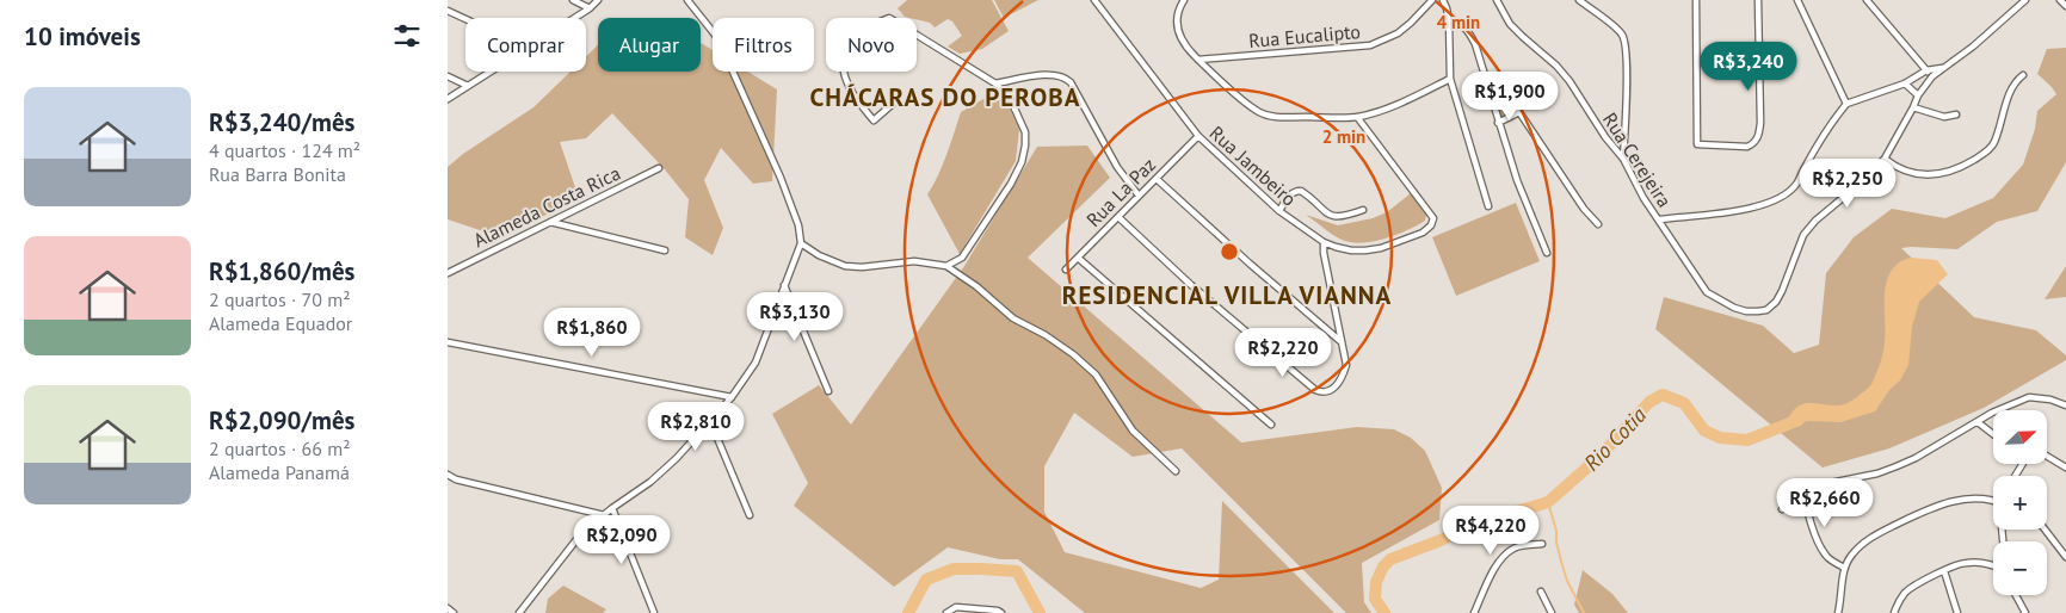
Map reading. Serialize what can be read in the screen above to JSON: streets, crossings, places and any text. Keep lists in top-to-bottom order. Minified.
{"streets":{"street":["Rua Eucalipto","Rua Cerejeira","Rua Jambeiro","Rua La Paz","Alameda Costa Rica"]},"crossings":[["Rua Jambeiro","Rua La Paz"]],"districts":["CHÁCARAS DO PEROBA","RESIDENCIAL VILLA VIANNA"],"water":["Rio Cotia"],"north":"top right","page":{"heading":"10 imóveis","chip":["Comprar","Alugar","Filtros","Novo"],"price":["R$3,240","R$1,900","R$2,250","R$3,130","R$1,860","R$2,220","R$2,810","R$2,660","R$4,220","R$2,090"],"list":[{"name":"R$3,240/mês","note":"4 quartos · 124 m² · Rua Barra Bonita"},{"name":"R$1,860/mês","note":"2 quartos · 70 m² · Alameda Equador"},{"name":"R$2,090/mês","note":"2 quartos · 66 m² · Alameda Panamá"}],"map_buttons":["+","−"]},"rings":["4 min","2 min"]}
